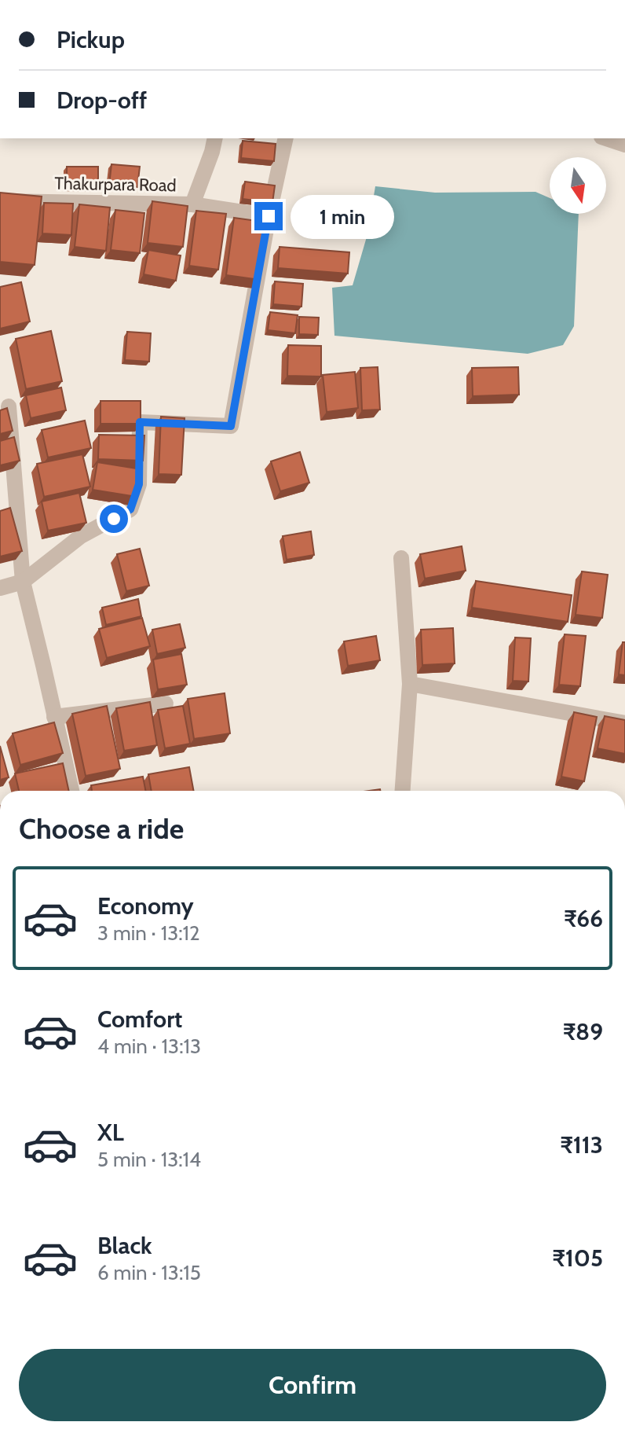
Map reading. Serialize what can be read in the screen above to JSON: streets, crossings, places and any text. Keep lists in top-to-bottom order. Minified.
{"streets":{"street":["Thakurpara Road"]},"north":"bottom","page":{"banner":["Pickup","Drop-off"],"bubble":"1 min","heading":"Choose a ride","list":[{"name":"Economy","note":"3 min · 13:12","value":"₹66"},{"name":"Comfort","note":"4 min · 13:13","value":"₹89"},{"name":"XL","note":"5 min · 13:14","value":"₹113"},{"name":"Black","note":"6 min · 13:15","value":"₹105"}],"buttons":"Confirm"}}
